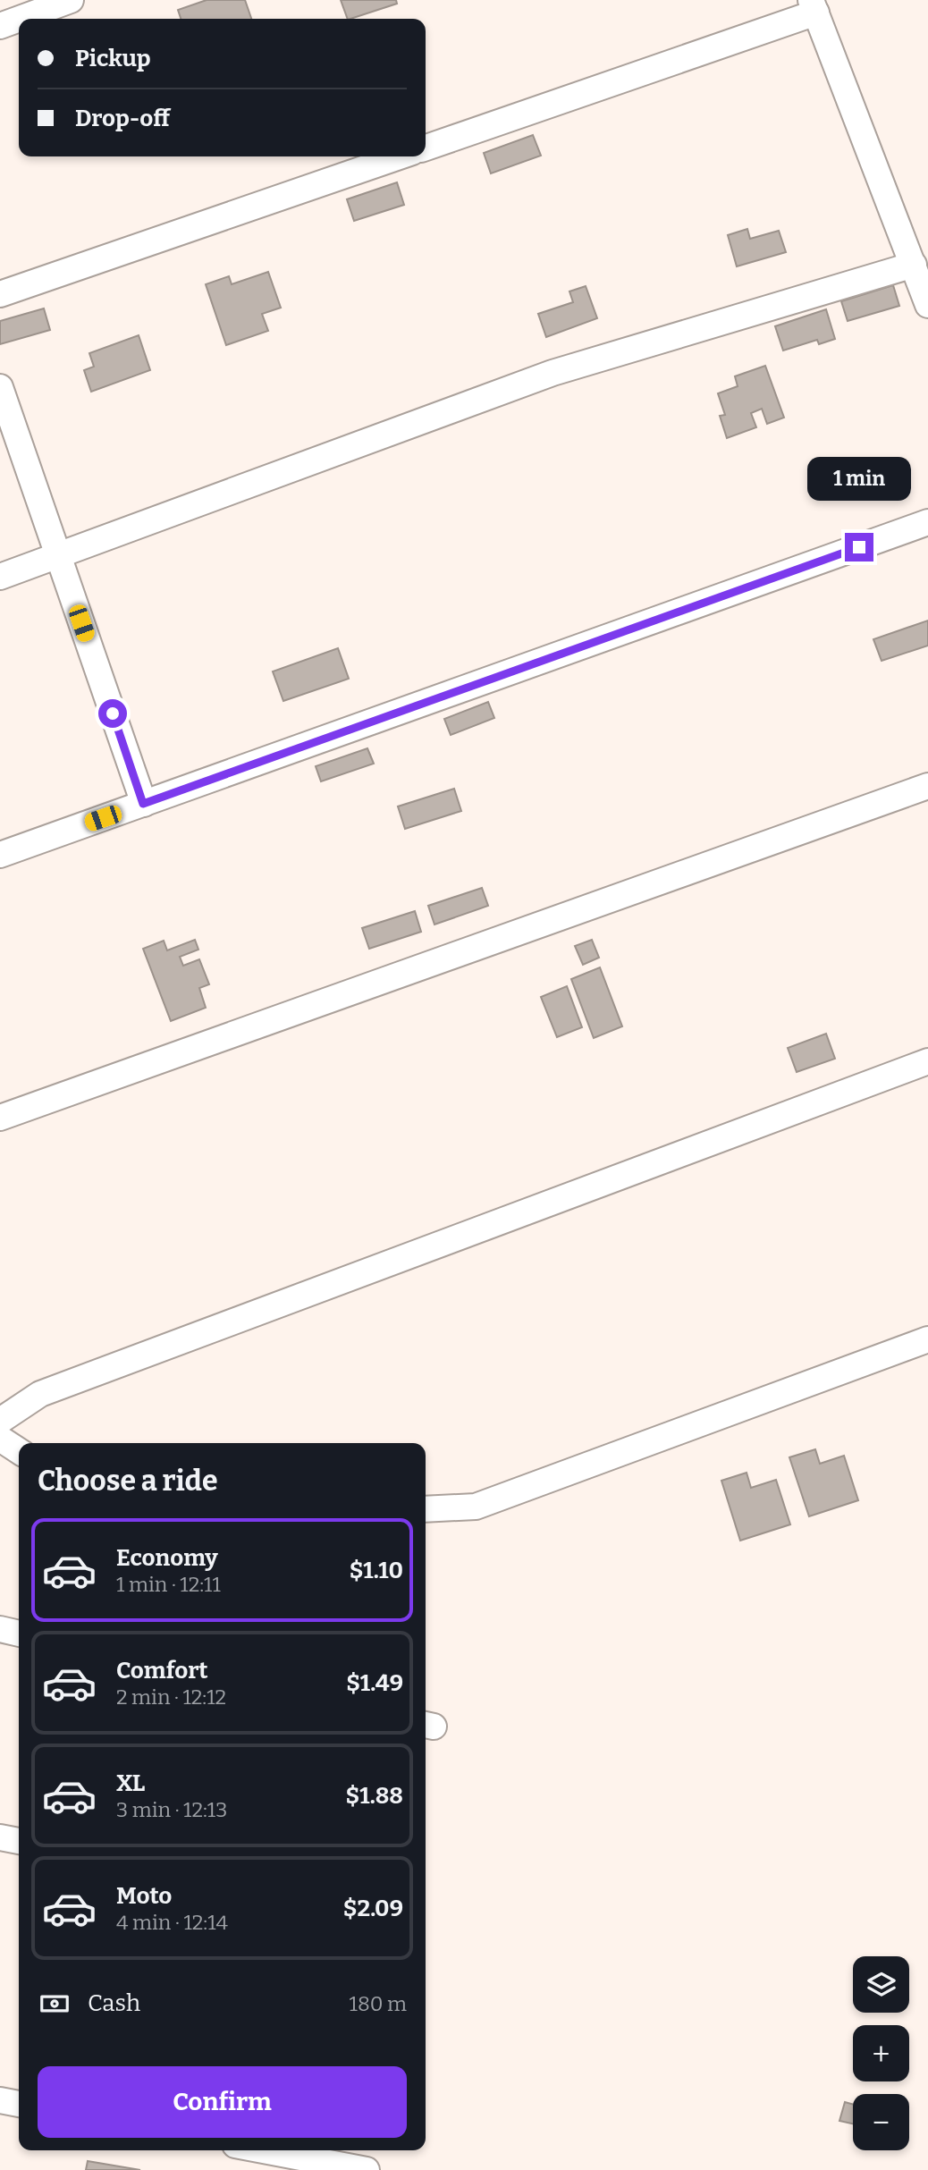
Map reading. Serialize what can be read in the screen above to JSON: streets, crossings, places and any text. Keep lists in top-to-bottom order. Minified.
{"page":{"banner":["Pickup","Drop-off"],"bubble":"1 min","heading":"Choose a ride","list":[{"name":"Economy","note":"1 min · 12:11","value":"$1.10"},{"name":"Comfort","note":"2 min · 12:12","value":"$1.49"},{"name":"XL","note":"3 min · 12:13","value":"$1.88"},{"name":"Moto","note":"4 min · 12:14","value":"$2.09"}],"map_buttons":["+","−"],"pay":["Cash","180 m"],"buttons":"Confirm"}}
